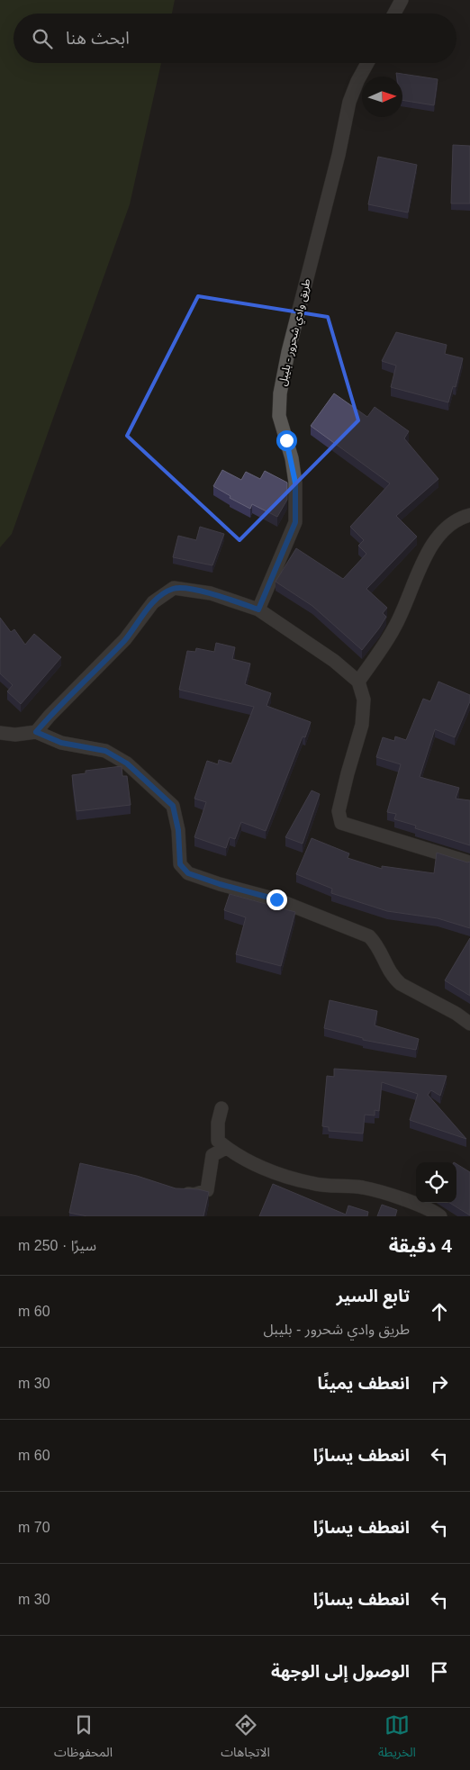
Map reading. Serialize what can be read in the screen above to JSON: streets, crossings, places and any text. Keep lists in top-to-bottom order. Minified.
{"streets":{"street":["طريق وادي شحرور - بليبل"]},"north":"right","page":{"search":"ابحث هنا","heading":["4 دقيقة","سيرًا · 250 m"],"list":[["تابع السير","طريق وادي شحرور - بليبل","60 m"],["انعطف يمينًا","30 m"],["انعطف يسارًا","60 m"],["انعطف يسارًا","70 m"],["انعطف يسارًا","30 m"],"الوصول إلى الوجهة"],"nav":["الخريطة","الاتجاهات","المحفوظات"]}}
